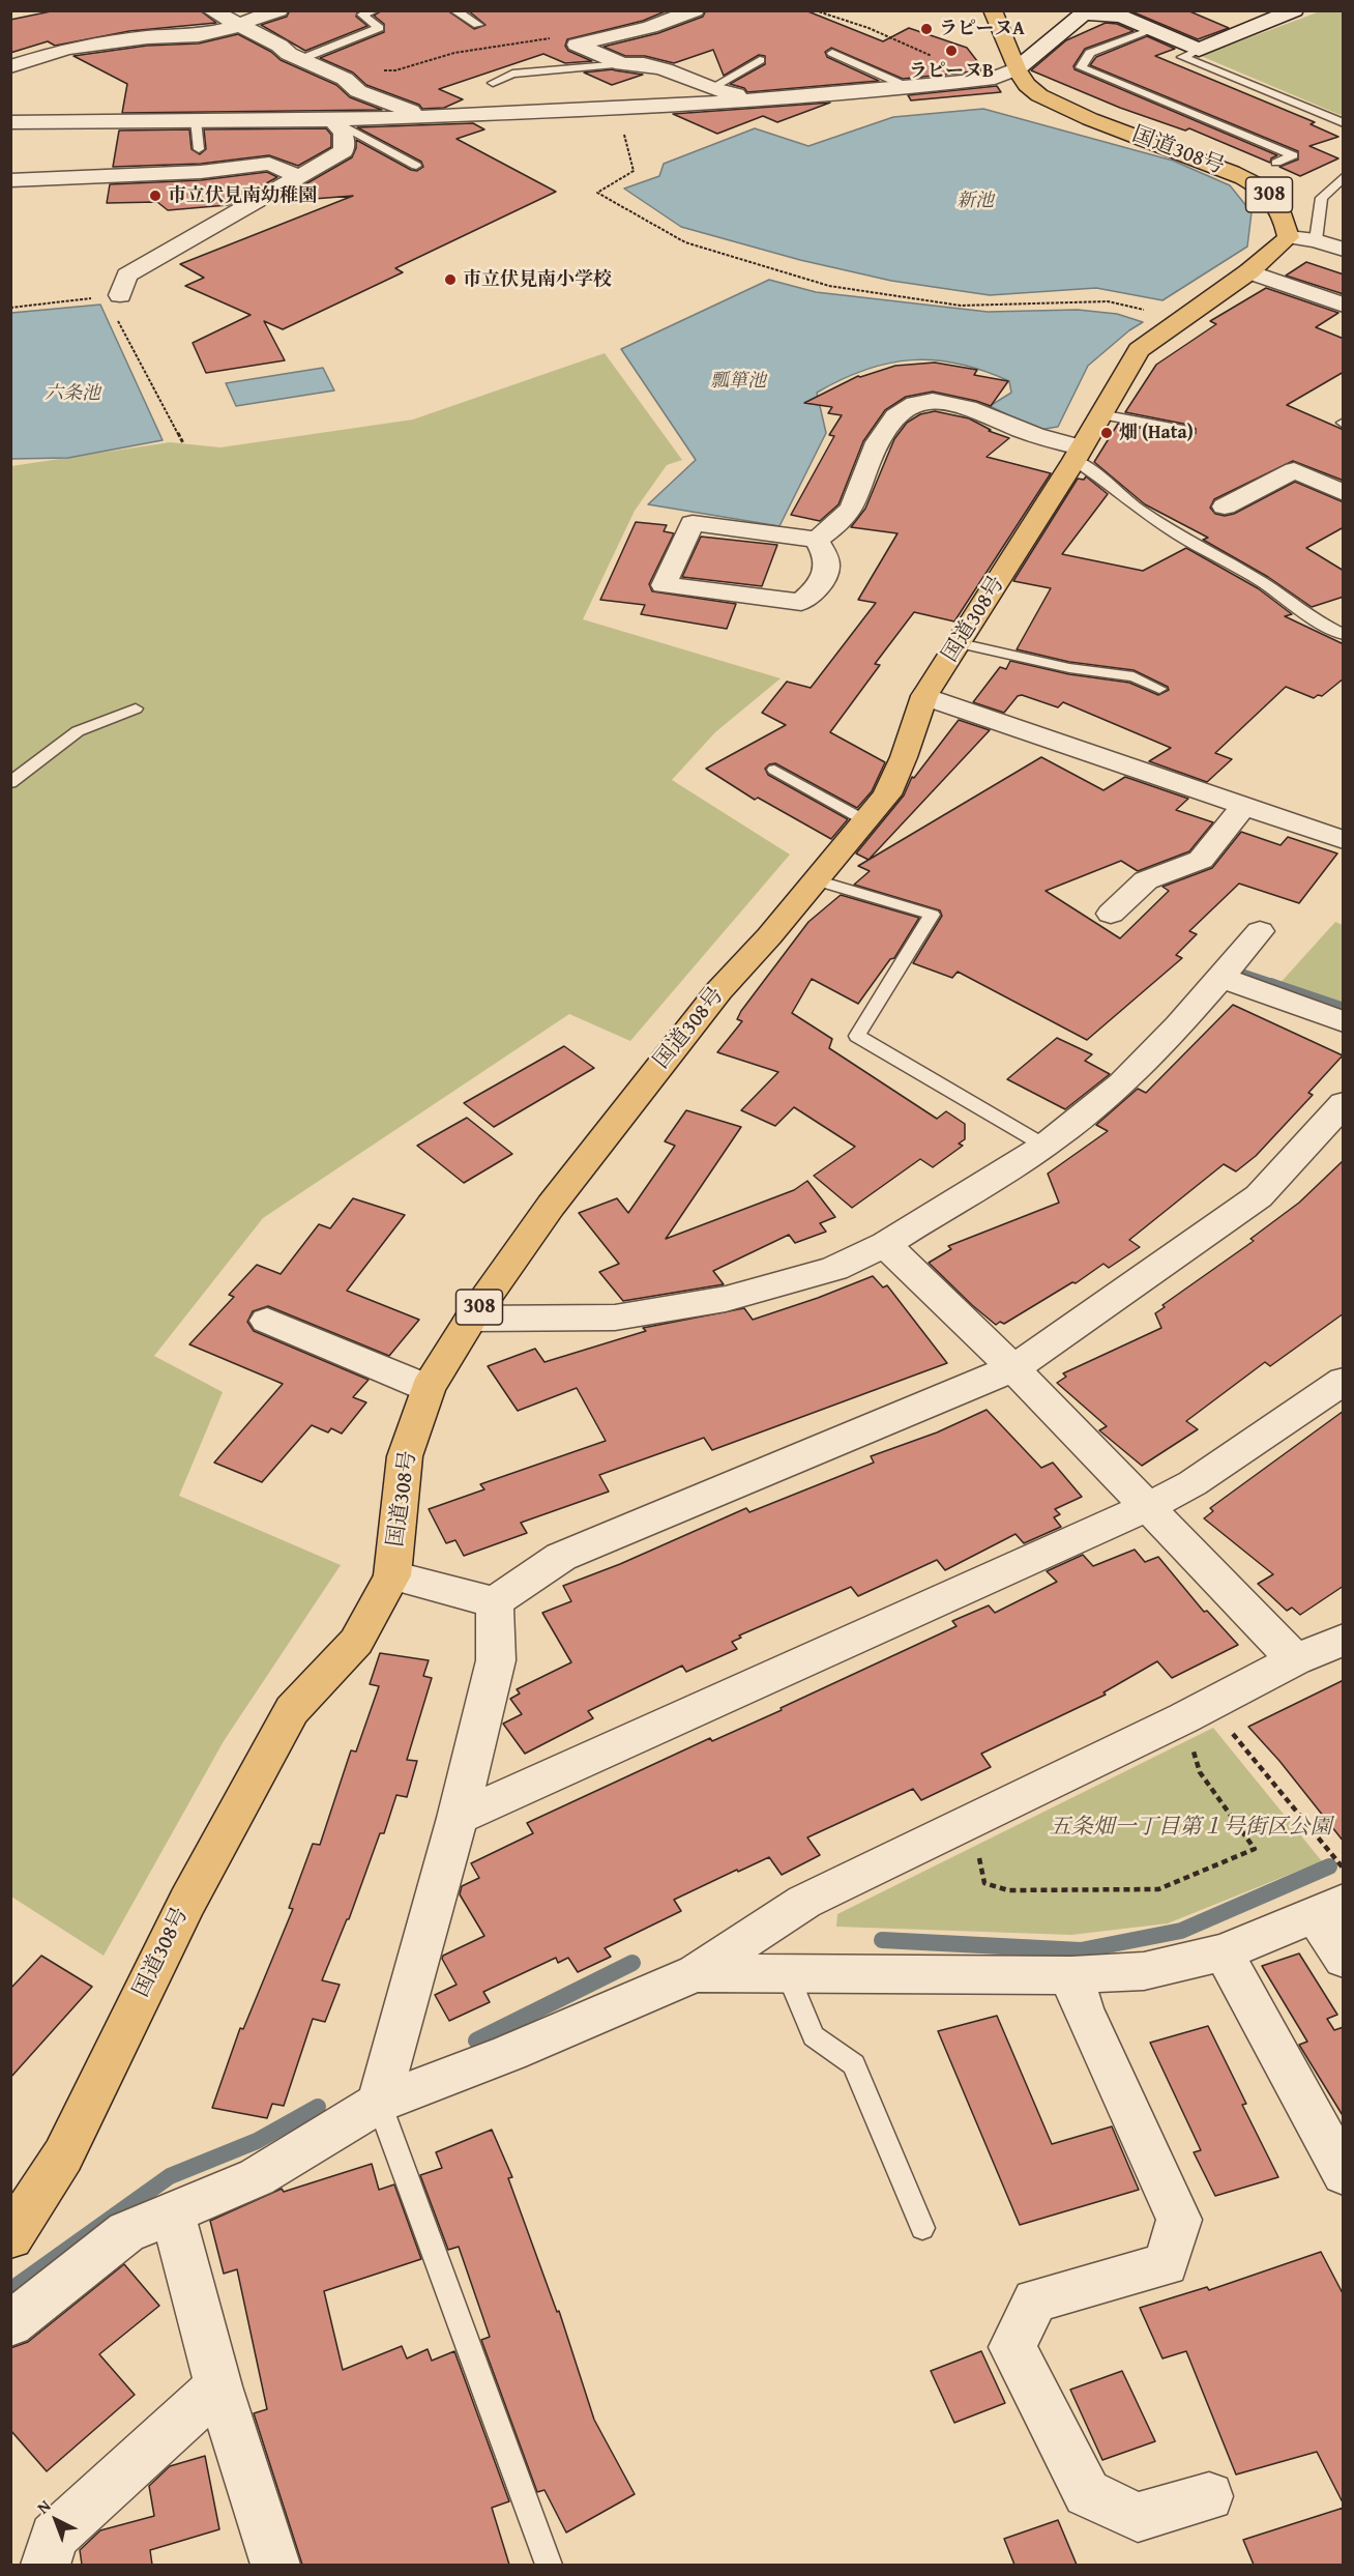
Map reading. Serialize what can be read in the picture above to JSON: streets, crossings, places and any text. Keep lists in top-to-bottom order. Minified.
{"streets":{"highway":["国道308号","308"]},"water":["新池","瓢箪池","六条池"],"parks":["五条畑一丁目第１号街区公園"],"places":["ラピーヌA","ラピーヌB","市立伏見南幼稚園","市立伏見南小学校","畑 (Hata)"],"north":"top left"}
